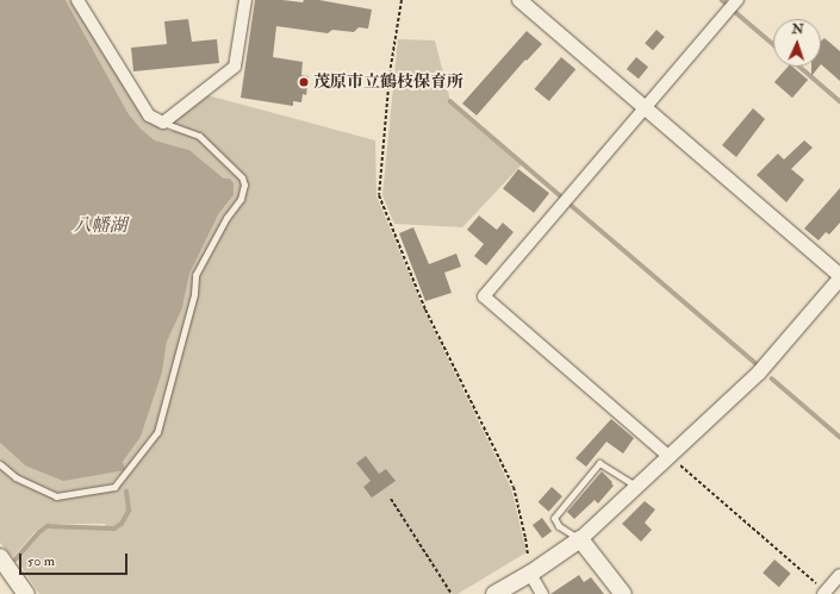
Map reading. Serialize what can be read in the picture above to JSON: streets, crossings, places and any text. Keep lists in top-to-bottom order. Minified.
{"water":["八幡湖"],"places":["茂原市立鶴枝保育所"],"scale_bar":"50 m","north":"top"}
